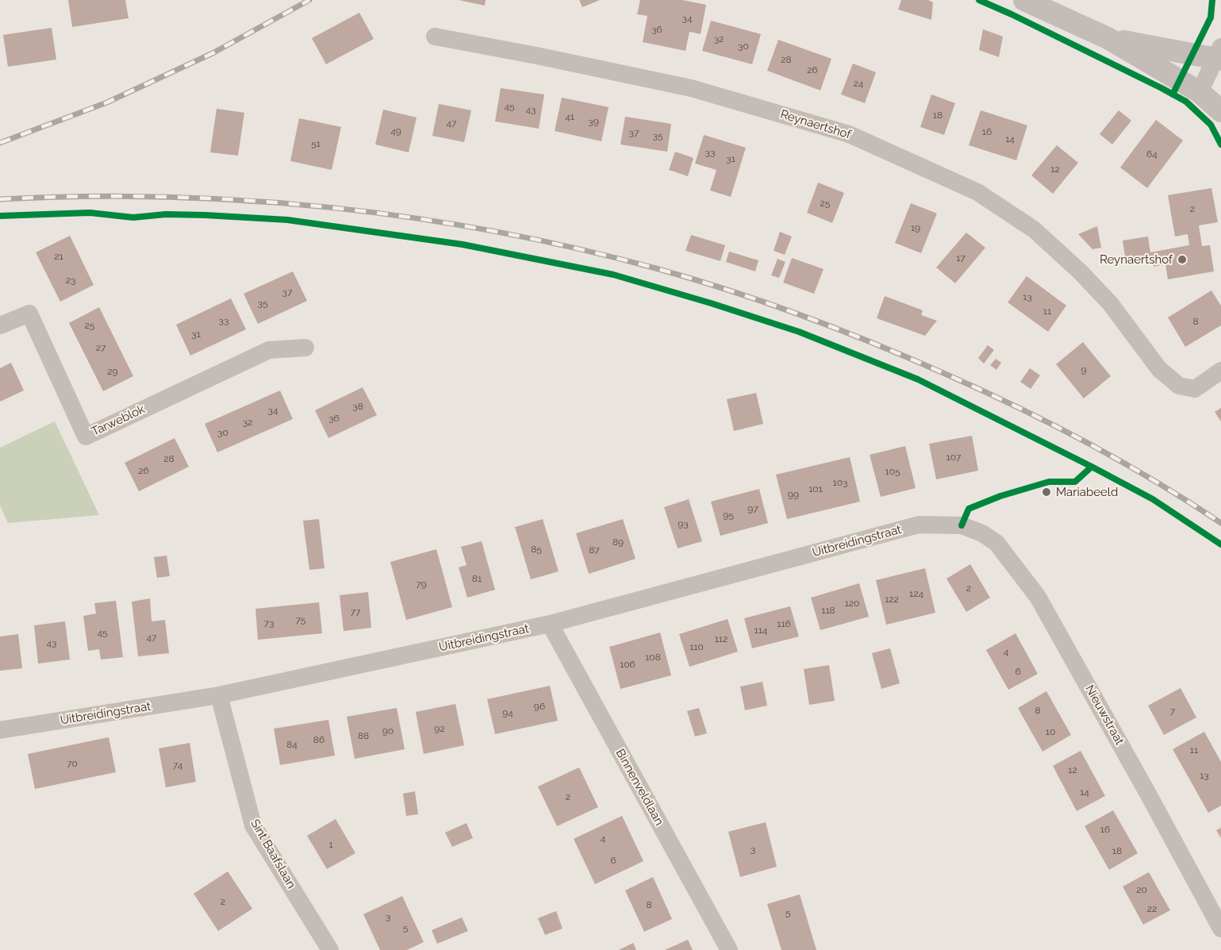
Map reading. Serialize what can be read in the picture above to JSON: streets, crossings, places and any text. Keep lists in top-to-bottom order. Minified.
{"streets":{"street":["Reynaertshof","Tarweblok","Uitbreidingstraat","Nieuwstraat","Binnenveldlaan","Sint Baafslaan"]},"crossings":[["Uitbreidingstraat","Nieuwstraat"],["Uitbreidingstraat","Binnenveldlaan"],["Uitbreidingstraat","Sint Baafslaan"]],"places":["Reynaertshof","Mariabeeld"],"house_numbers":["34","36","32","30","28","26","24","45","43","18","41","39","47","49","16","37","35","14","51","33","64","31","12","25","2","19","21","17","23","37","13","35","11","33","8","25","31","27","9","29","38","34","36","32","30","107","28","26","105","103","101","99","97","95","93","89","85","87","81","79","2","124","122","120","118","77","75","73","116","114","45","47","112","43","110","4","108","106","6","96","8","7","94","92","90","10","88","86","84","11","70","74","12","13","14","2","16","4","1","3","18","6","20","2","8","22","5","3","5"]}
